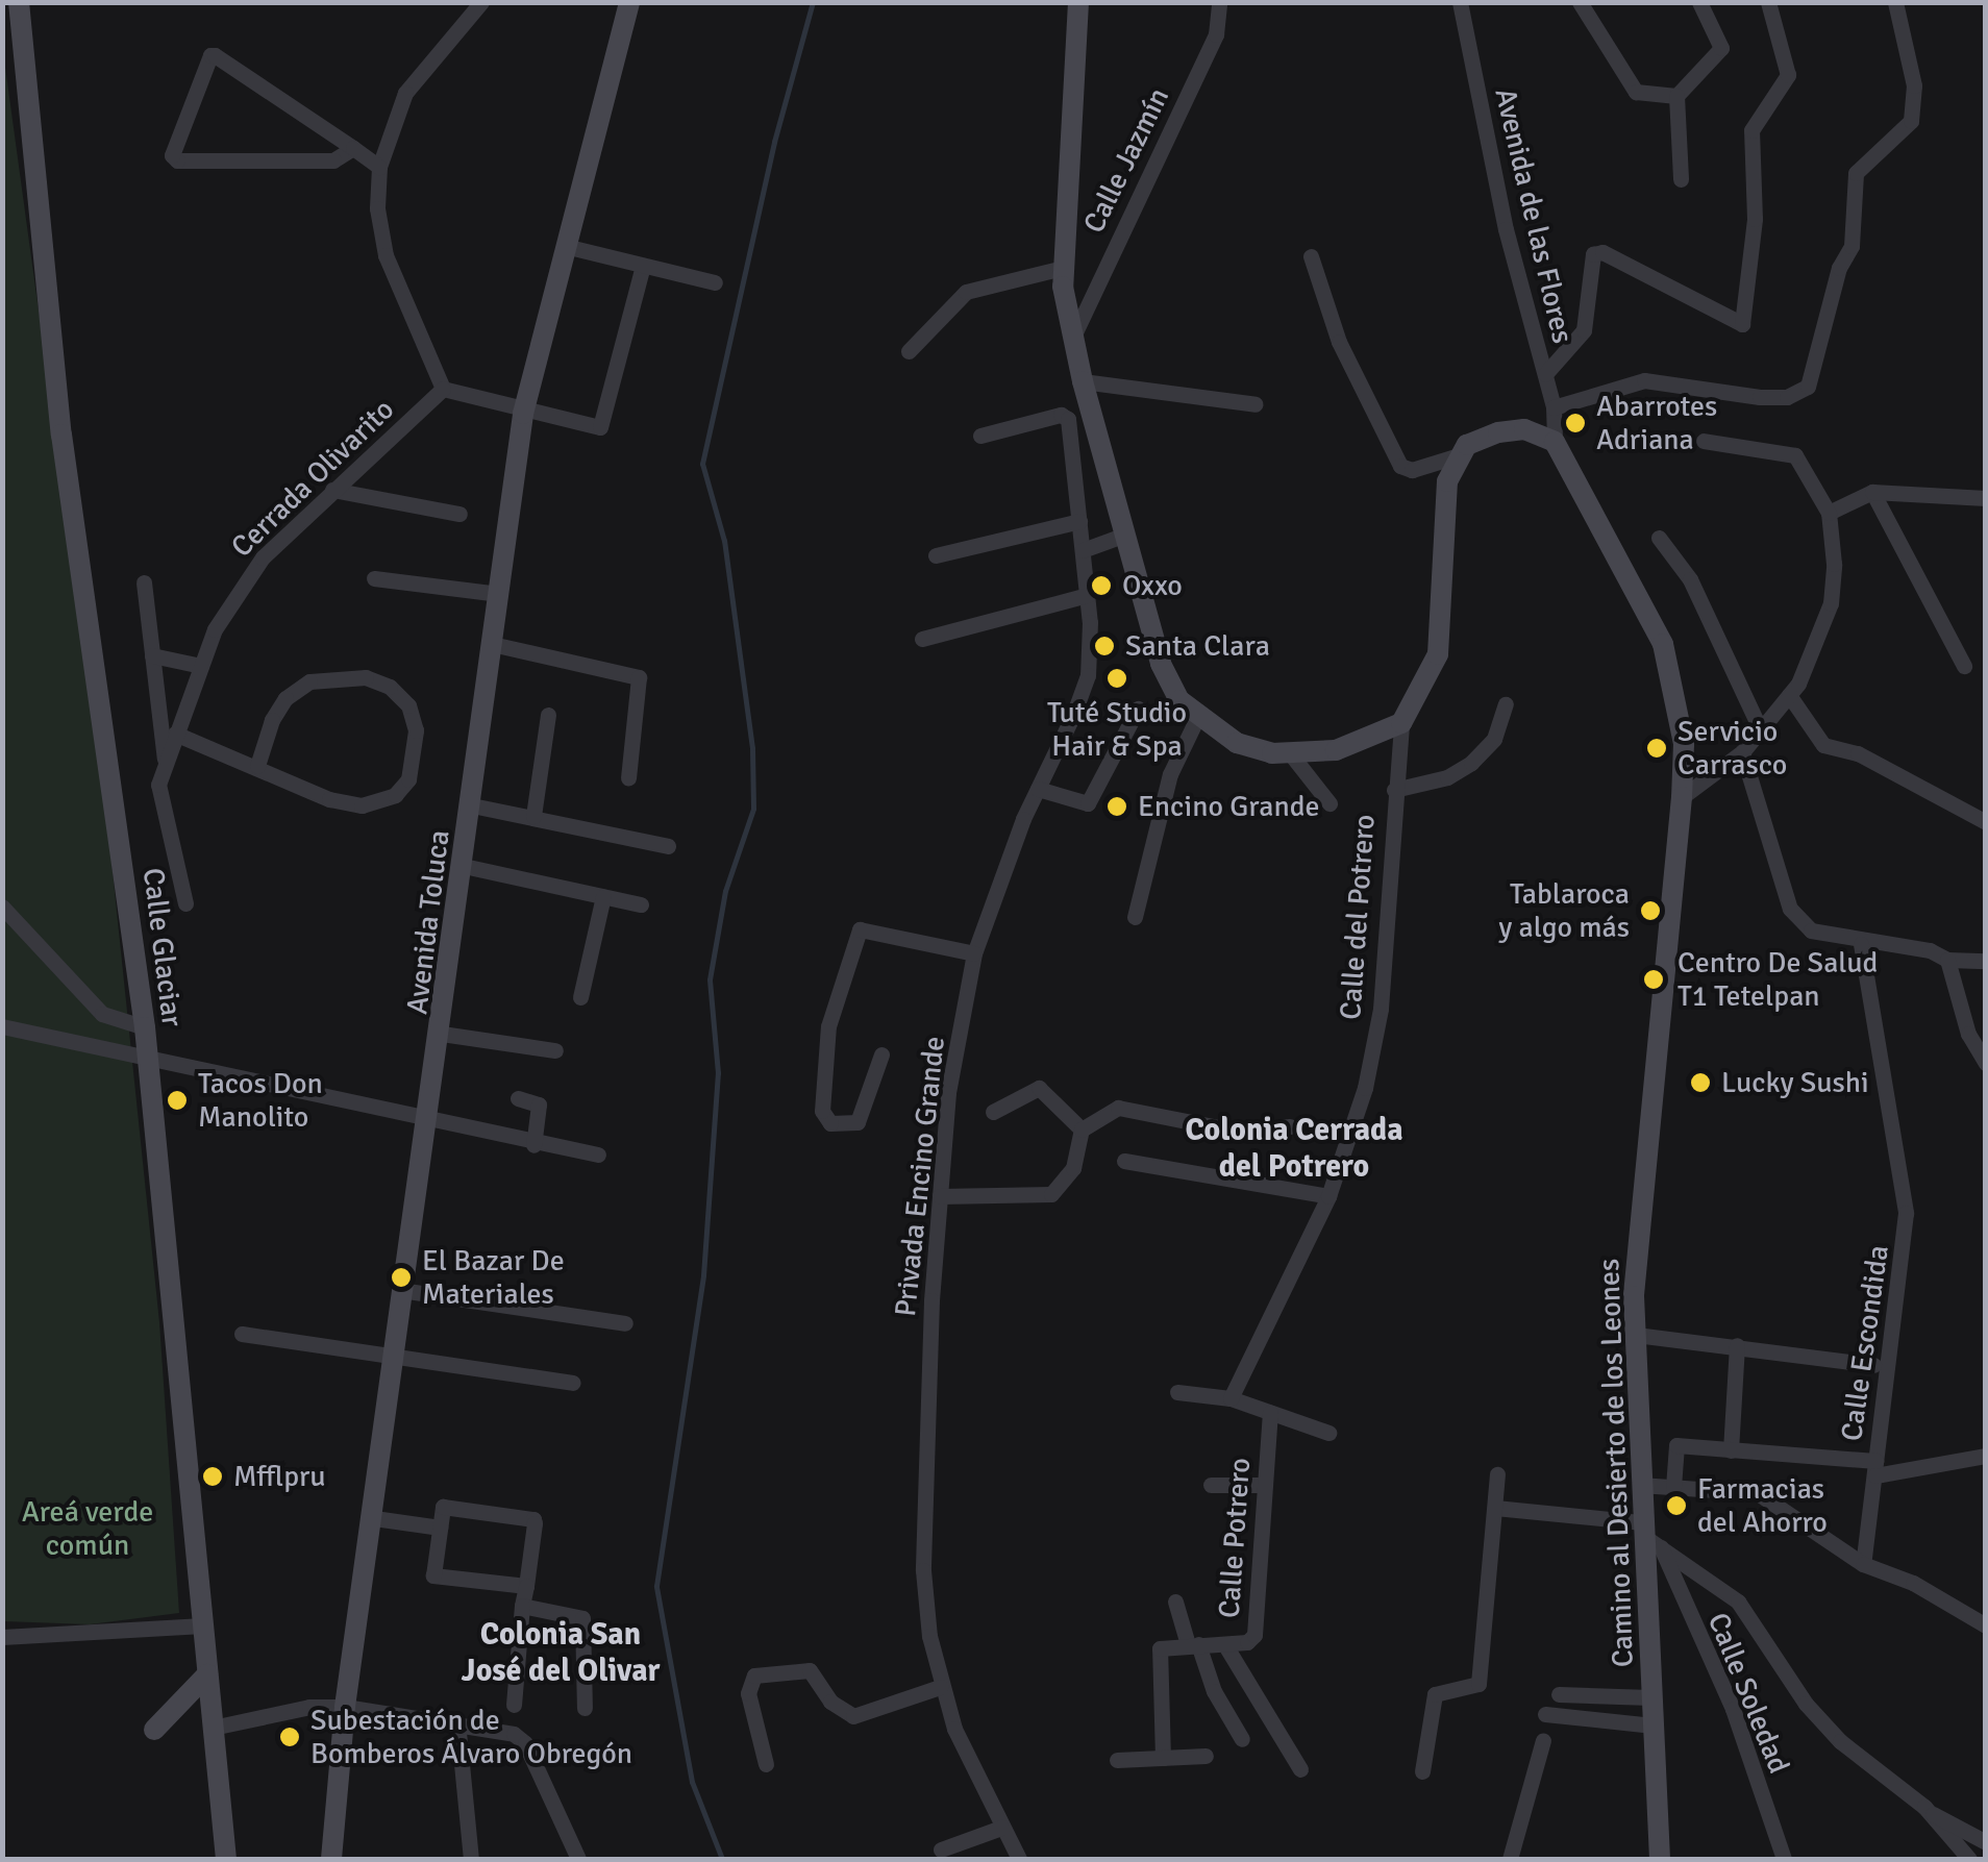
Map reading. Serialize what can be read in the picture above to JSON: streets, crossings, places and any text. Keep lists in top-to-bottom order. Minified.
{"streets":{"street":["Calle Jazmín","Avenida de las Flores","Cerrada Olivarito","Calle del Potrero","Avenida Toluca","Calle Glaciar","Privada Encino Grande","Calle Escondida","Camino al Desierto de los Leones","Calle Potrero","Calle Soledad"]},"crossings":[["Avenida de las Flores","Camino al Desierto de los Leones"],["Camino al Desierto de los Leones","Calle Soledad"]],"districts":["Colonia Cerrada del Potrero","Colonia San José del Olivar"],"parks":["Areá verde común"],"places":["Abarrotes Adriana","Oxxo","Santa Clara","Tuté Studio Hair & Spa","Servicio Carrasco","Encino Grande","Tablaroca y algo más","Centro De Salud T1 Tetelpan","Lucky Sushi","Tacos Don Manolito","El Bazar De Materiales","Mfflpru","Farmacias del Ahorro","Subestación de Bomberos Álvaro Obregón"]}
